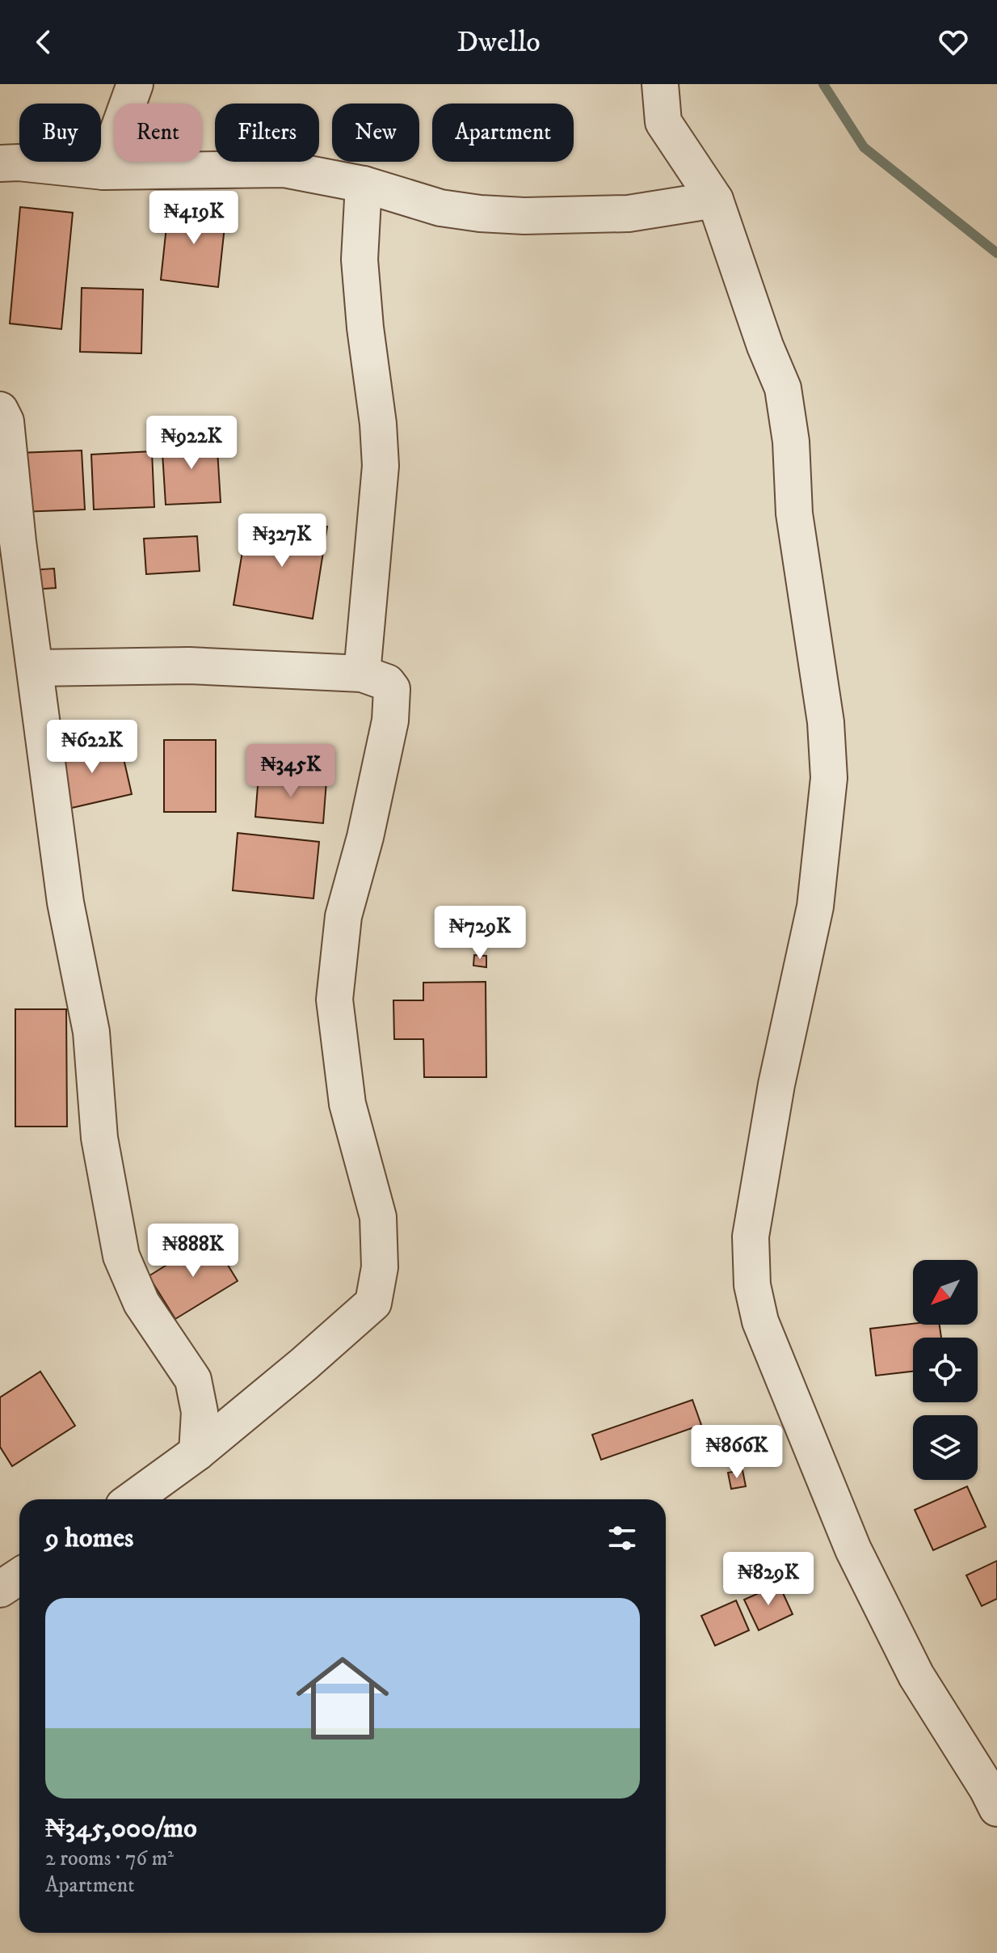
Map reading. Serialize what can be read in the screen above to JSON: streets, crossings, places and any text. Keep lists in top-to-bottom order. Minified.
{"north":"bottom left","page":{"header":"Dwello","chip":["Buy","Rent","Filters","New","Apartment"],"price":["₦419K","₦922K","₦327K","₦622K","₦345K","₦729K","₦888K","₦866K","₦829K"],"heading":"9 homes","list":[{"name":"₦345,000/mo","note":"2 rooms · 76 m² · Apartment"}]}}
